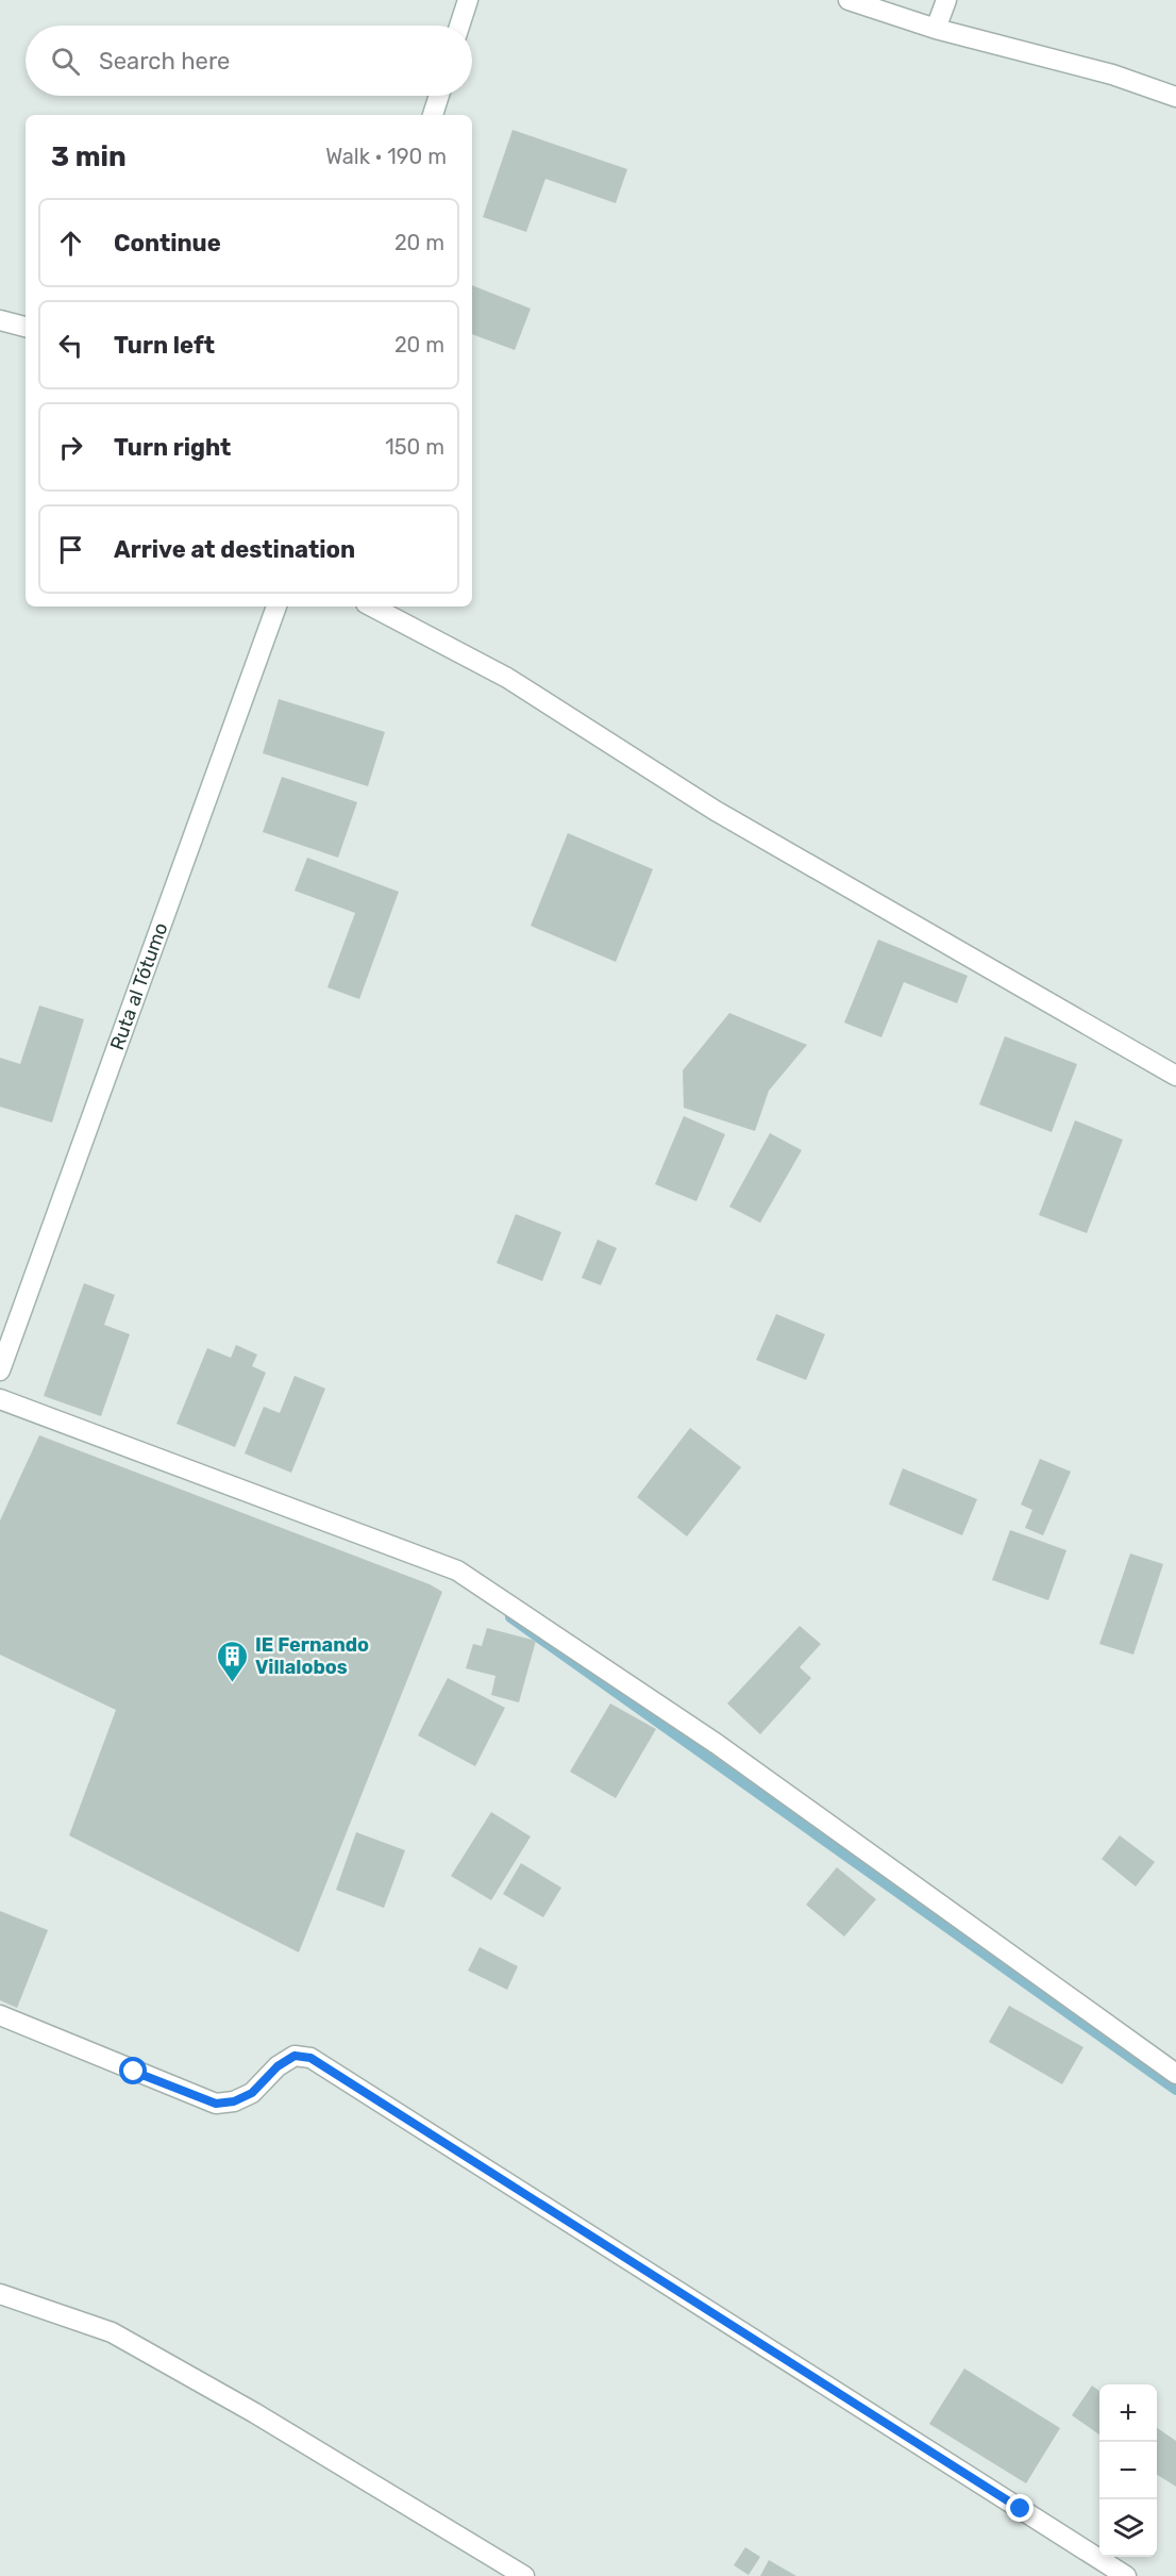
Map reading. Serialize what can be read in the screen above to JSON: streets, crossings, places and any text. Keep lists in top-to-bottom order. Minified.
{"streets":{"street":["Ruta al Tótumo"]},"places":{"building":["IE Fernando Villalobos"]},"page":{"search":"Search here","heading":["3 min","Walk · 190 m"],"list":[["Continue","20 m"],["Turn left","20 m"],["Turn right","150 m"],"Arrive at destination"],"map_buttons":["+","−"]}}
